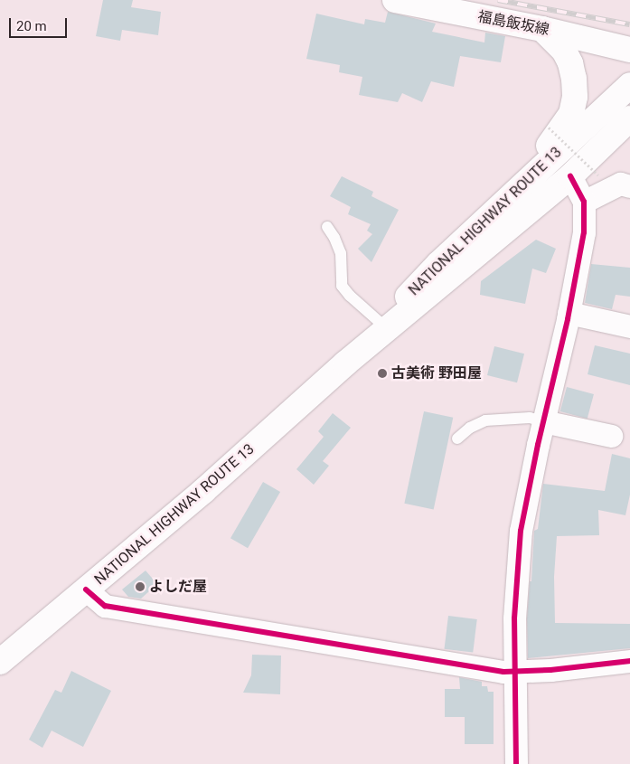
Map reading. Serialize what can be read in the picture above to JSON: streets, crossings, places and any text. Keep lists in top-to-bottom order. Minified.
{"streets":{"main road":["福島飯坂線","NATIONAL HIGHWAY ROUTE 13"]},"places":["古美術 野田屋","よしだ屋"],"scale_bar":"20 m"}
